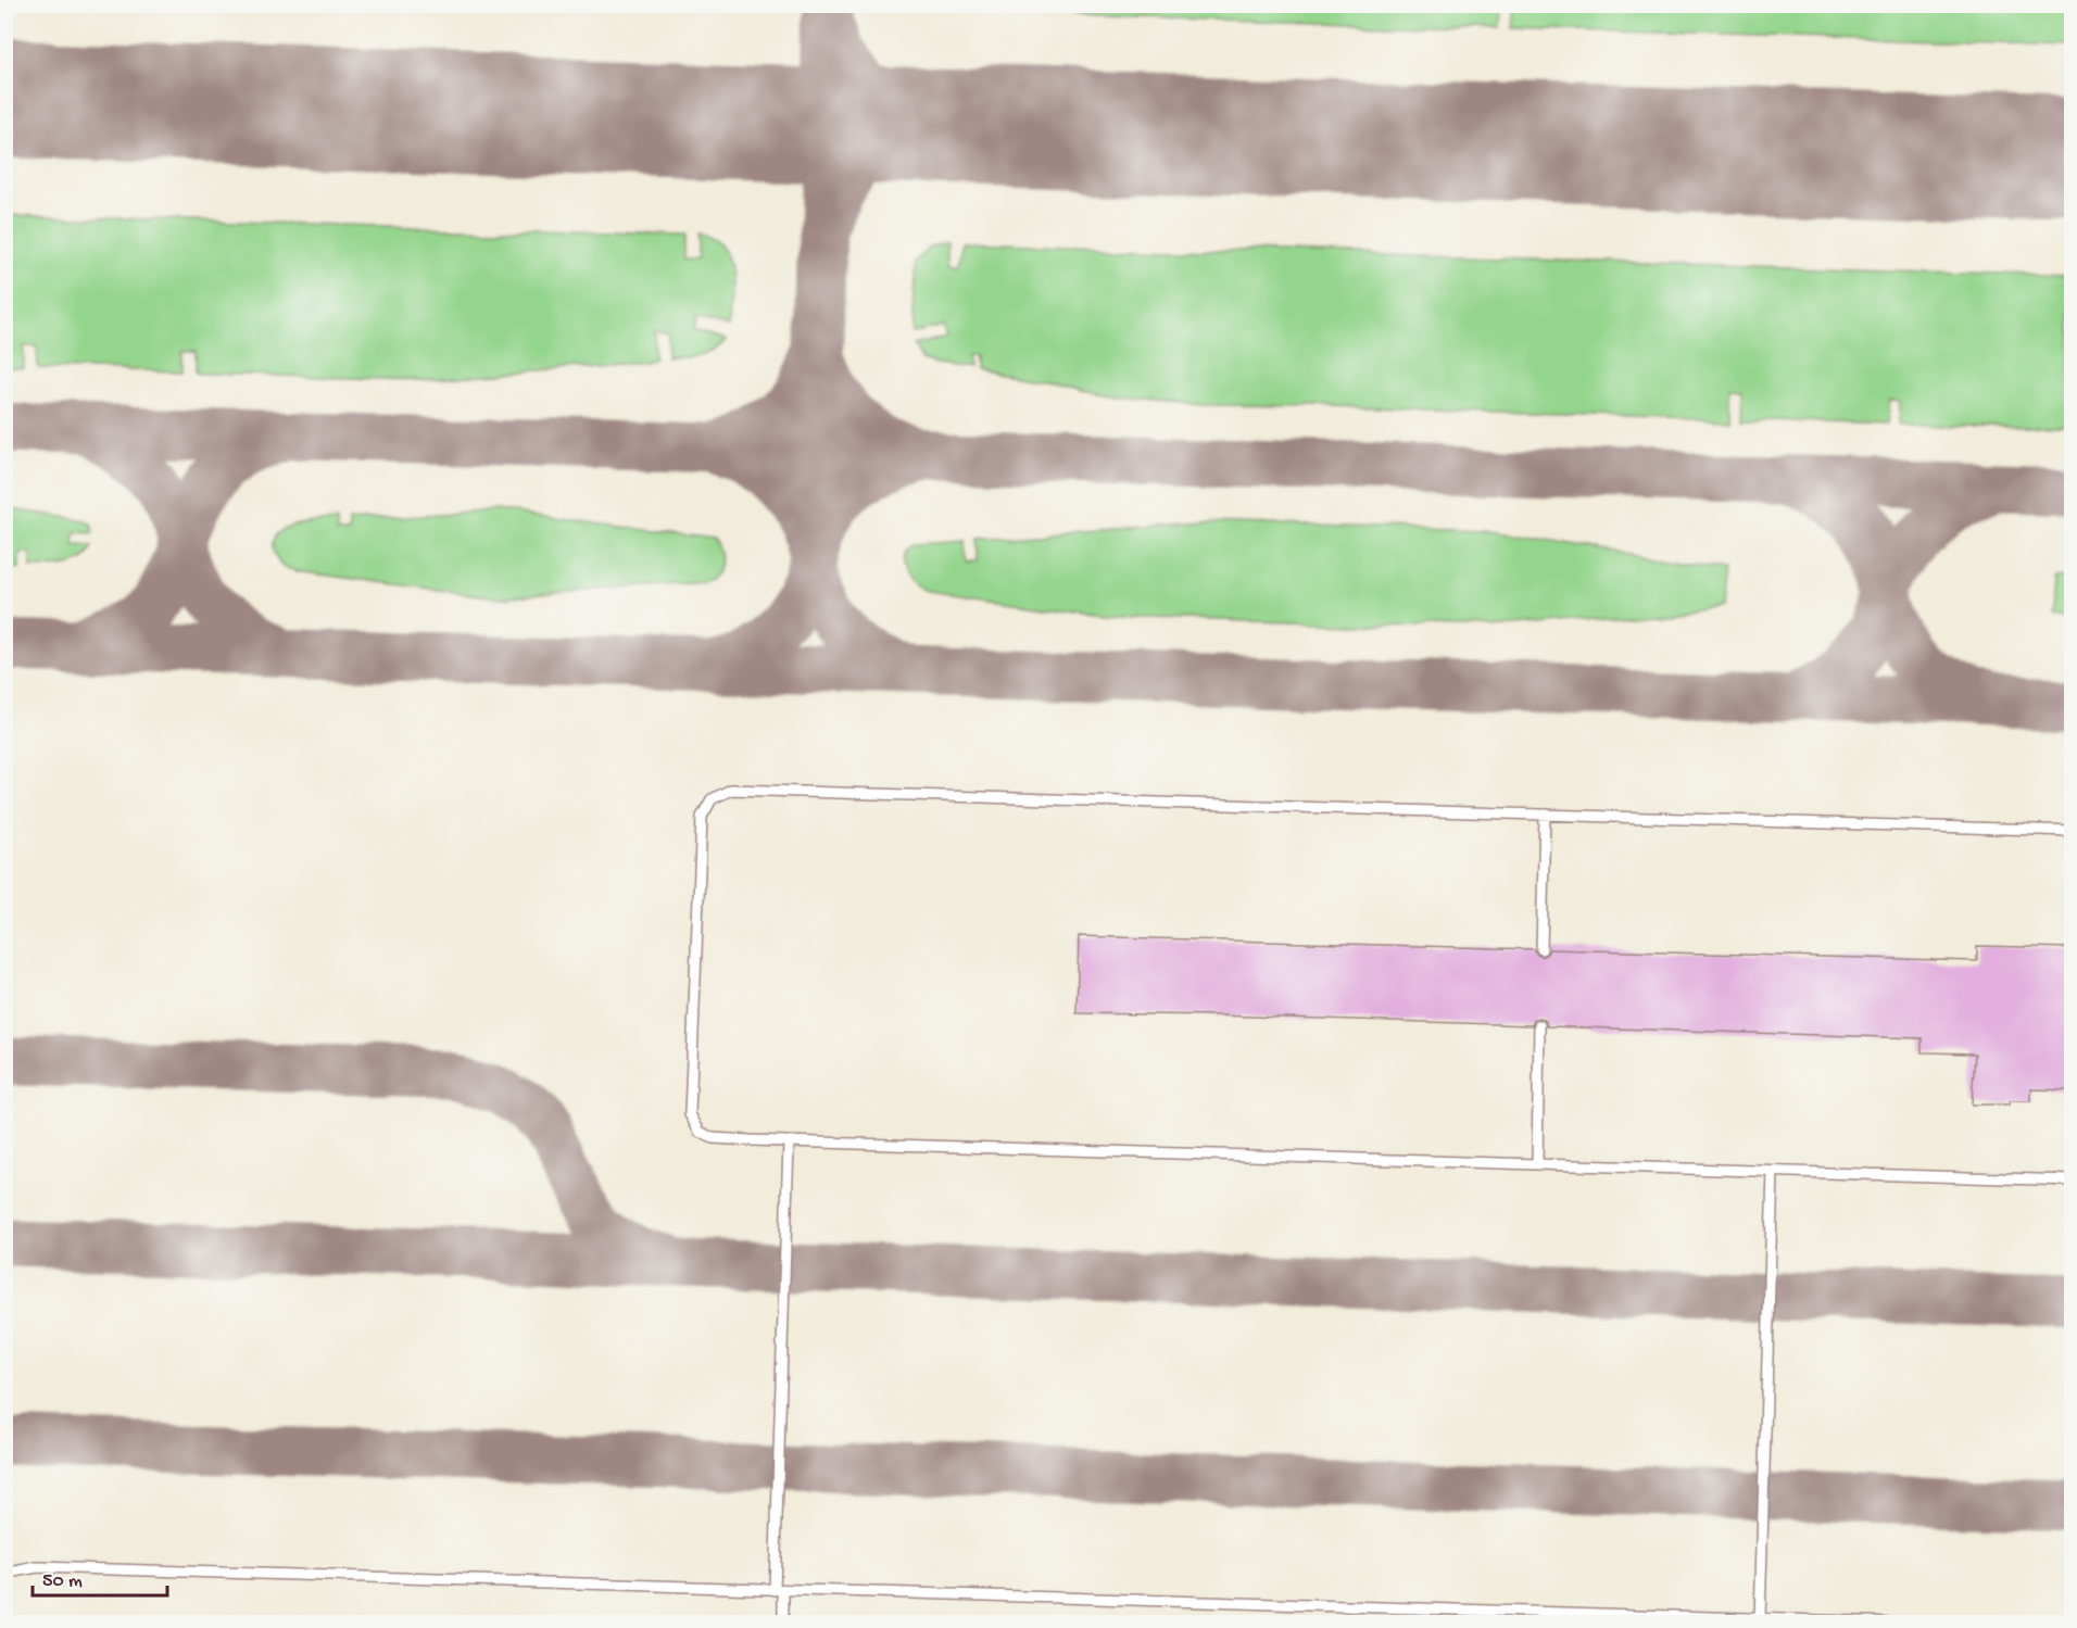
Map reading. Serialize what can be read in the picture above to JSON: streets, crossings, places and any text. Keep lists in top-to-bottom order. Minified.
{"scale_bar":"50 m"}
